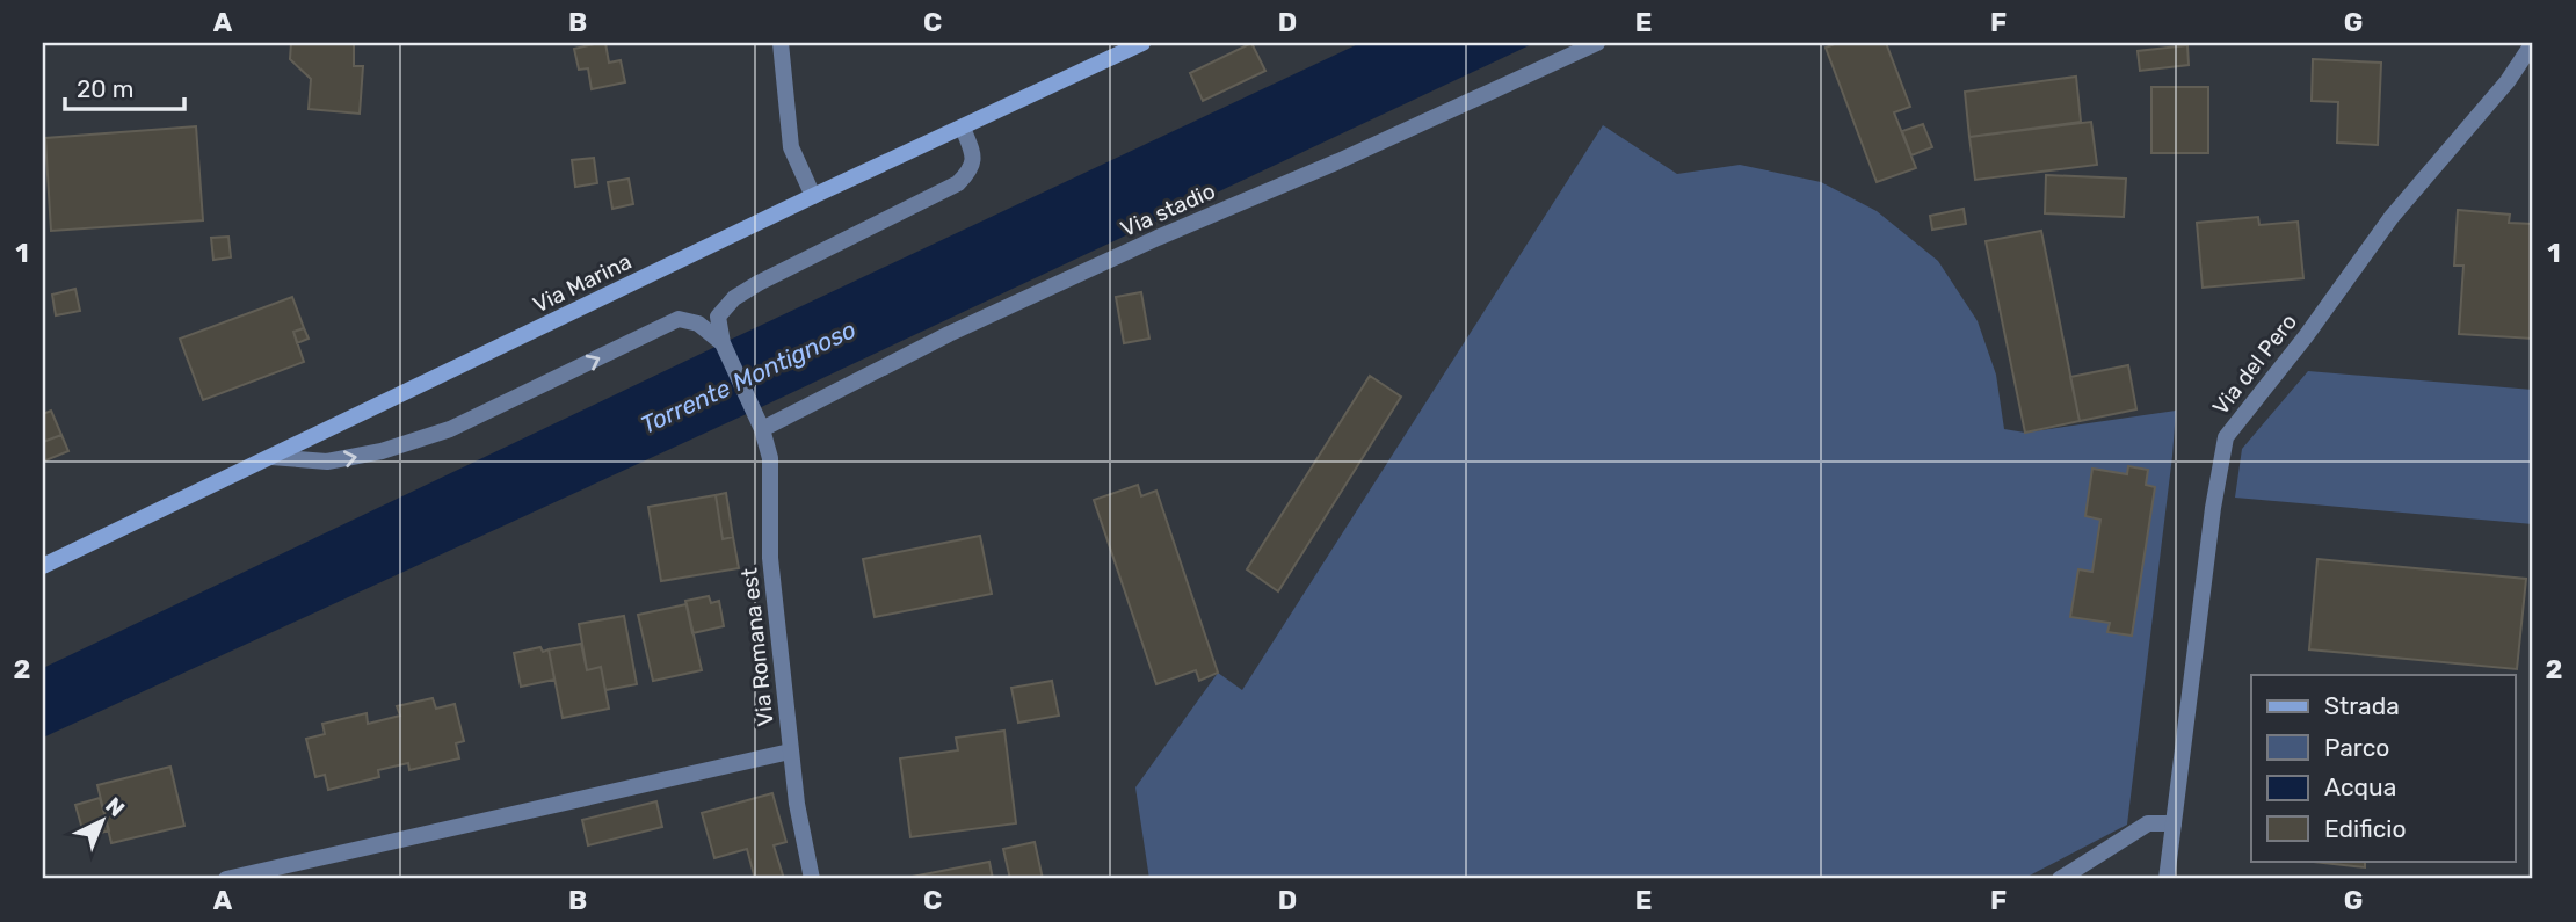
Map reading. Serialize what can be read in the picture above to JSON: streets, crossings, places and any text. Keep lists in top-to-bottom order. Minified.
{"streets":{"main road":["Via Marina"],"street":["Via stadio","Via del Pero","Via Romana est"]},"crossings":[["Via stadio","Via Romana est"]],"water":["Torrente Montignoso"],"legend":["Strada","Parco","Acqua","Edificio"],"scale_bar":"20 m","north":"top right","grid":{"columns":["A","B","C","D","E","F","G"],"rows":["1","2"]}}
